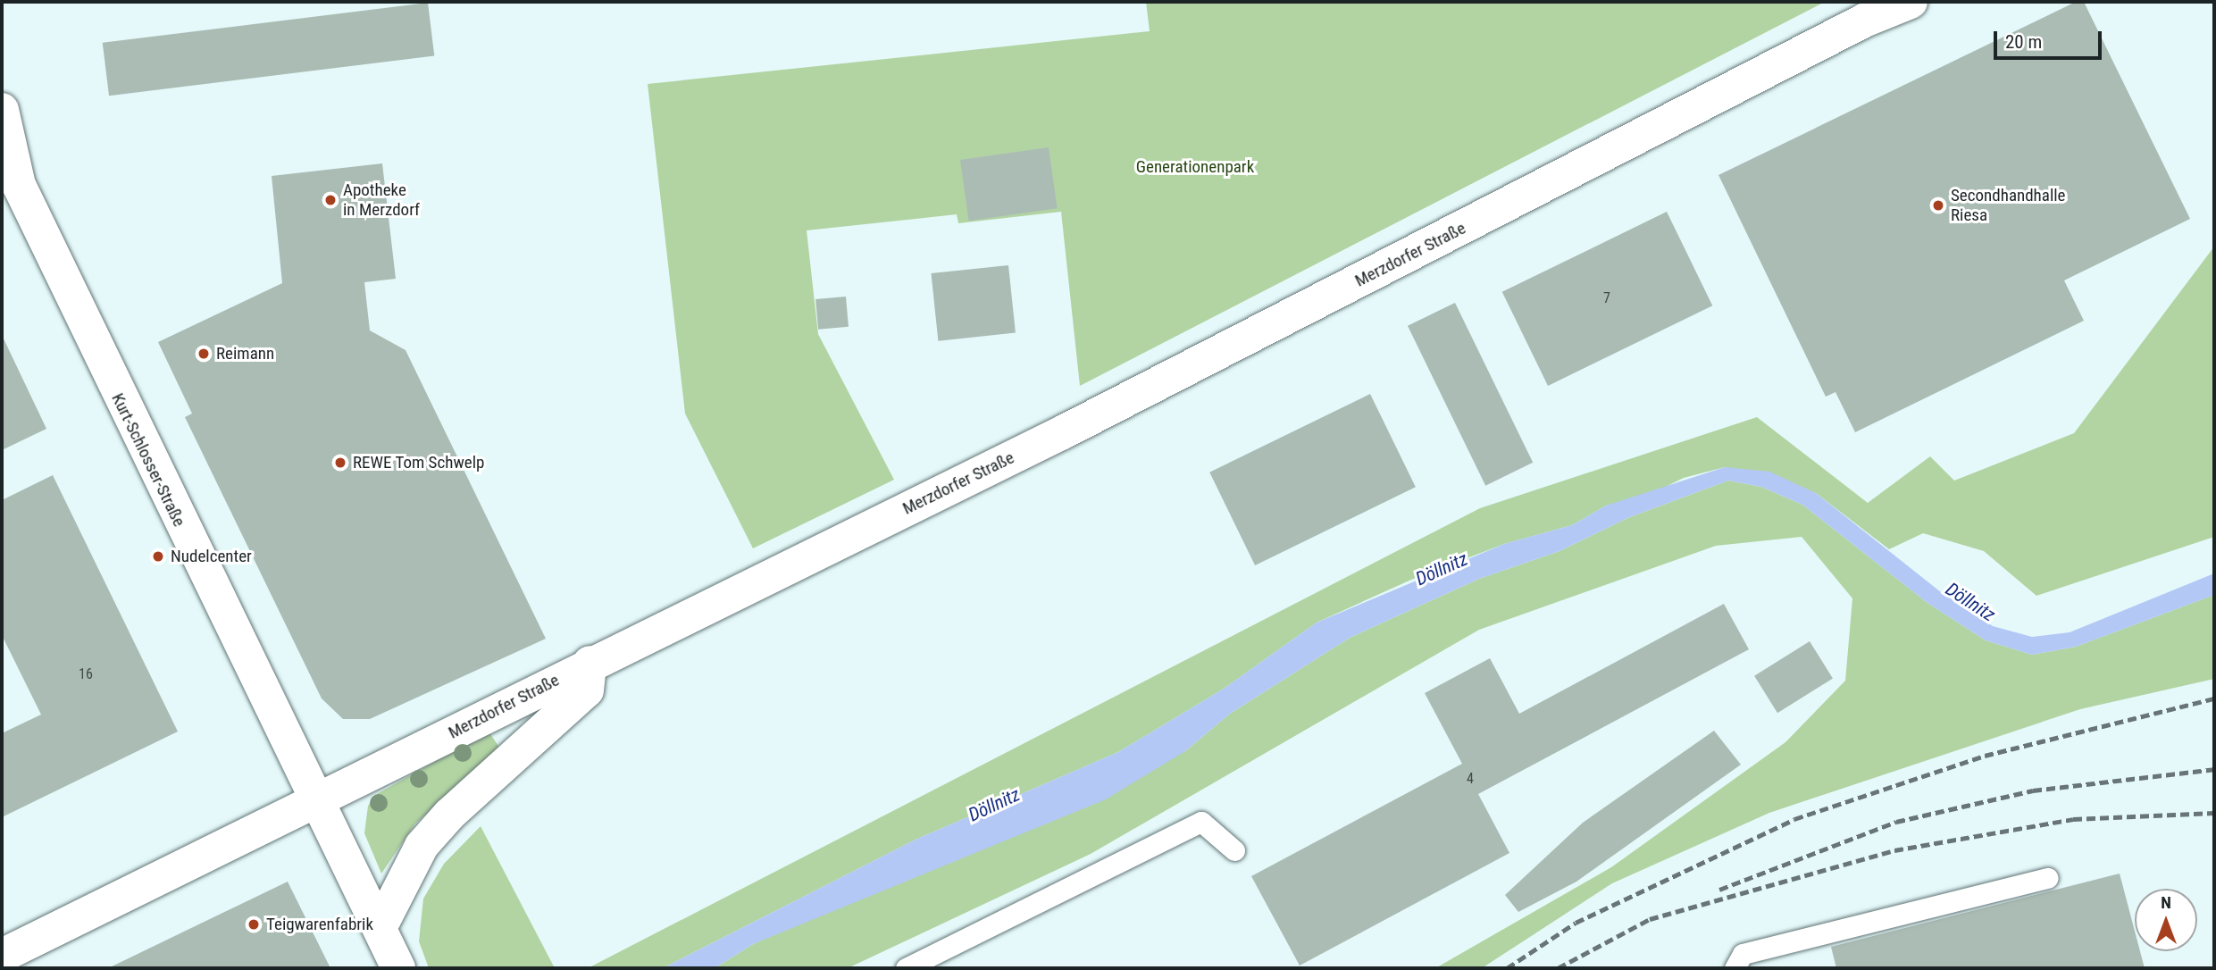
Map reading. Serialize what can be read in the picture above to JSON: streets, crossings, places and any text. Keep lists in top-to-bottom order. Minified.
{"streets":{"street":["Merzdorfer Straße","Kurt-Schlosser-Straße"]},"crossings":[["Merzdorfer Straße","Kurt-Schlosser-Straße"]],"water":["Döllnitz"],"parks":["Generationenpark"],"places":["Apotheke in Merzdorf","Secondhandhalle Riesa","Reimann","REWE Tom Schwelp","Nudelcenter","Teigwarenfabrik"],"house_numbers":["7","16","4"],"scale_bar":"20 m","north":"top"}
